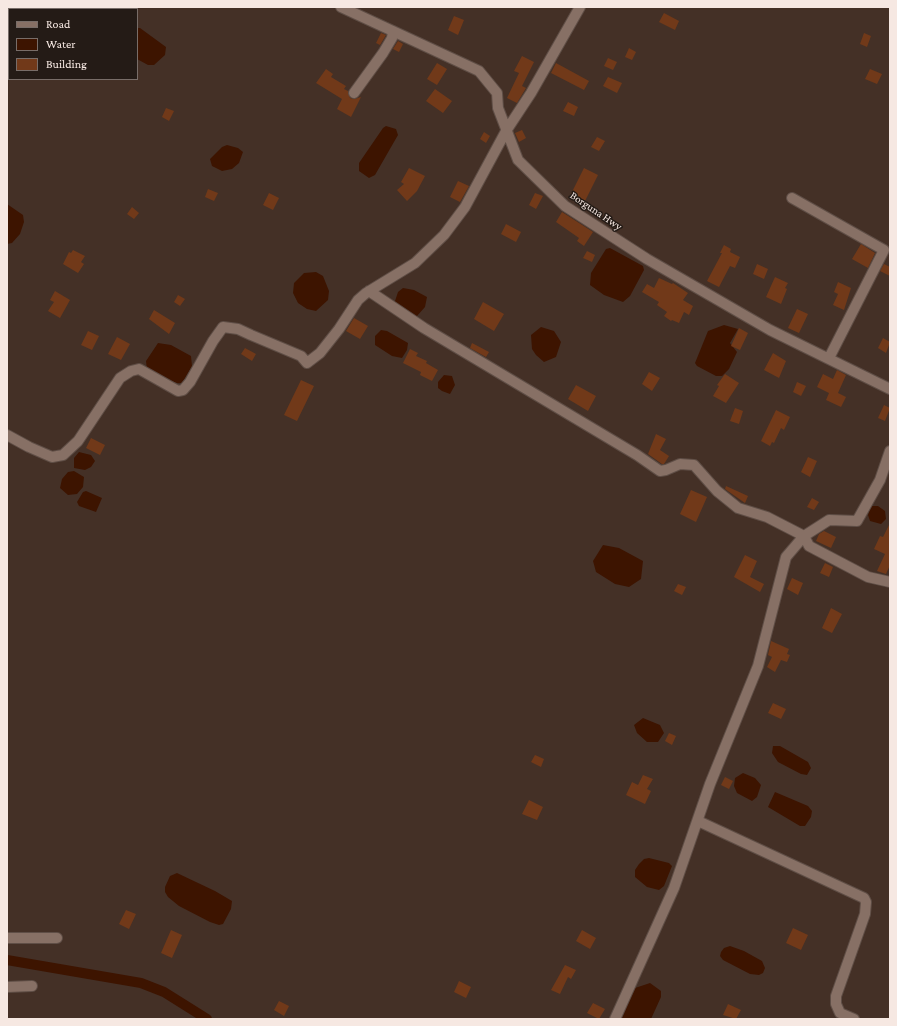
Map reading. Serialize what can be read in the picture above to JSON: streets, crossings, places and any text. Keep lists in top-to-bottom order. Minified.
{"streets":{"street":["Borguna Hwy"]},"legend":["Road","Water","Building"]}
